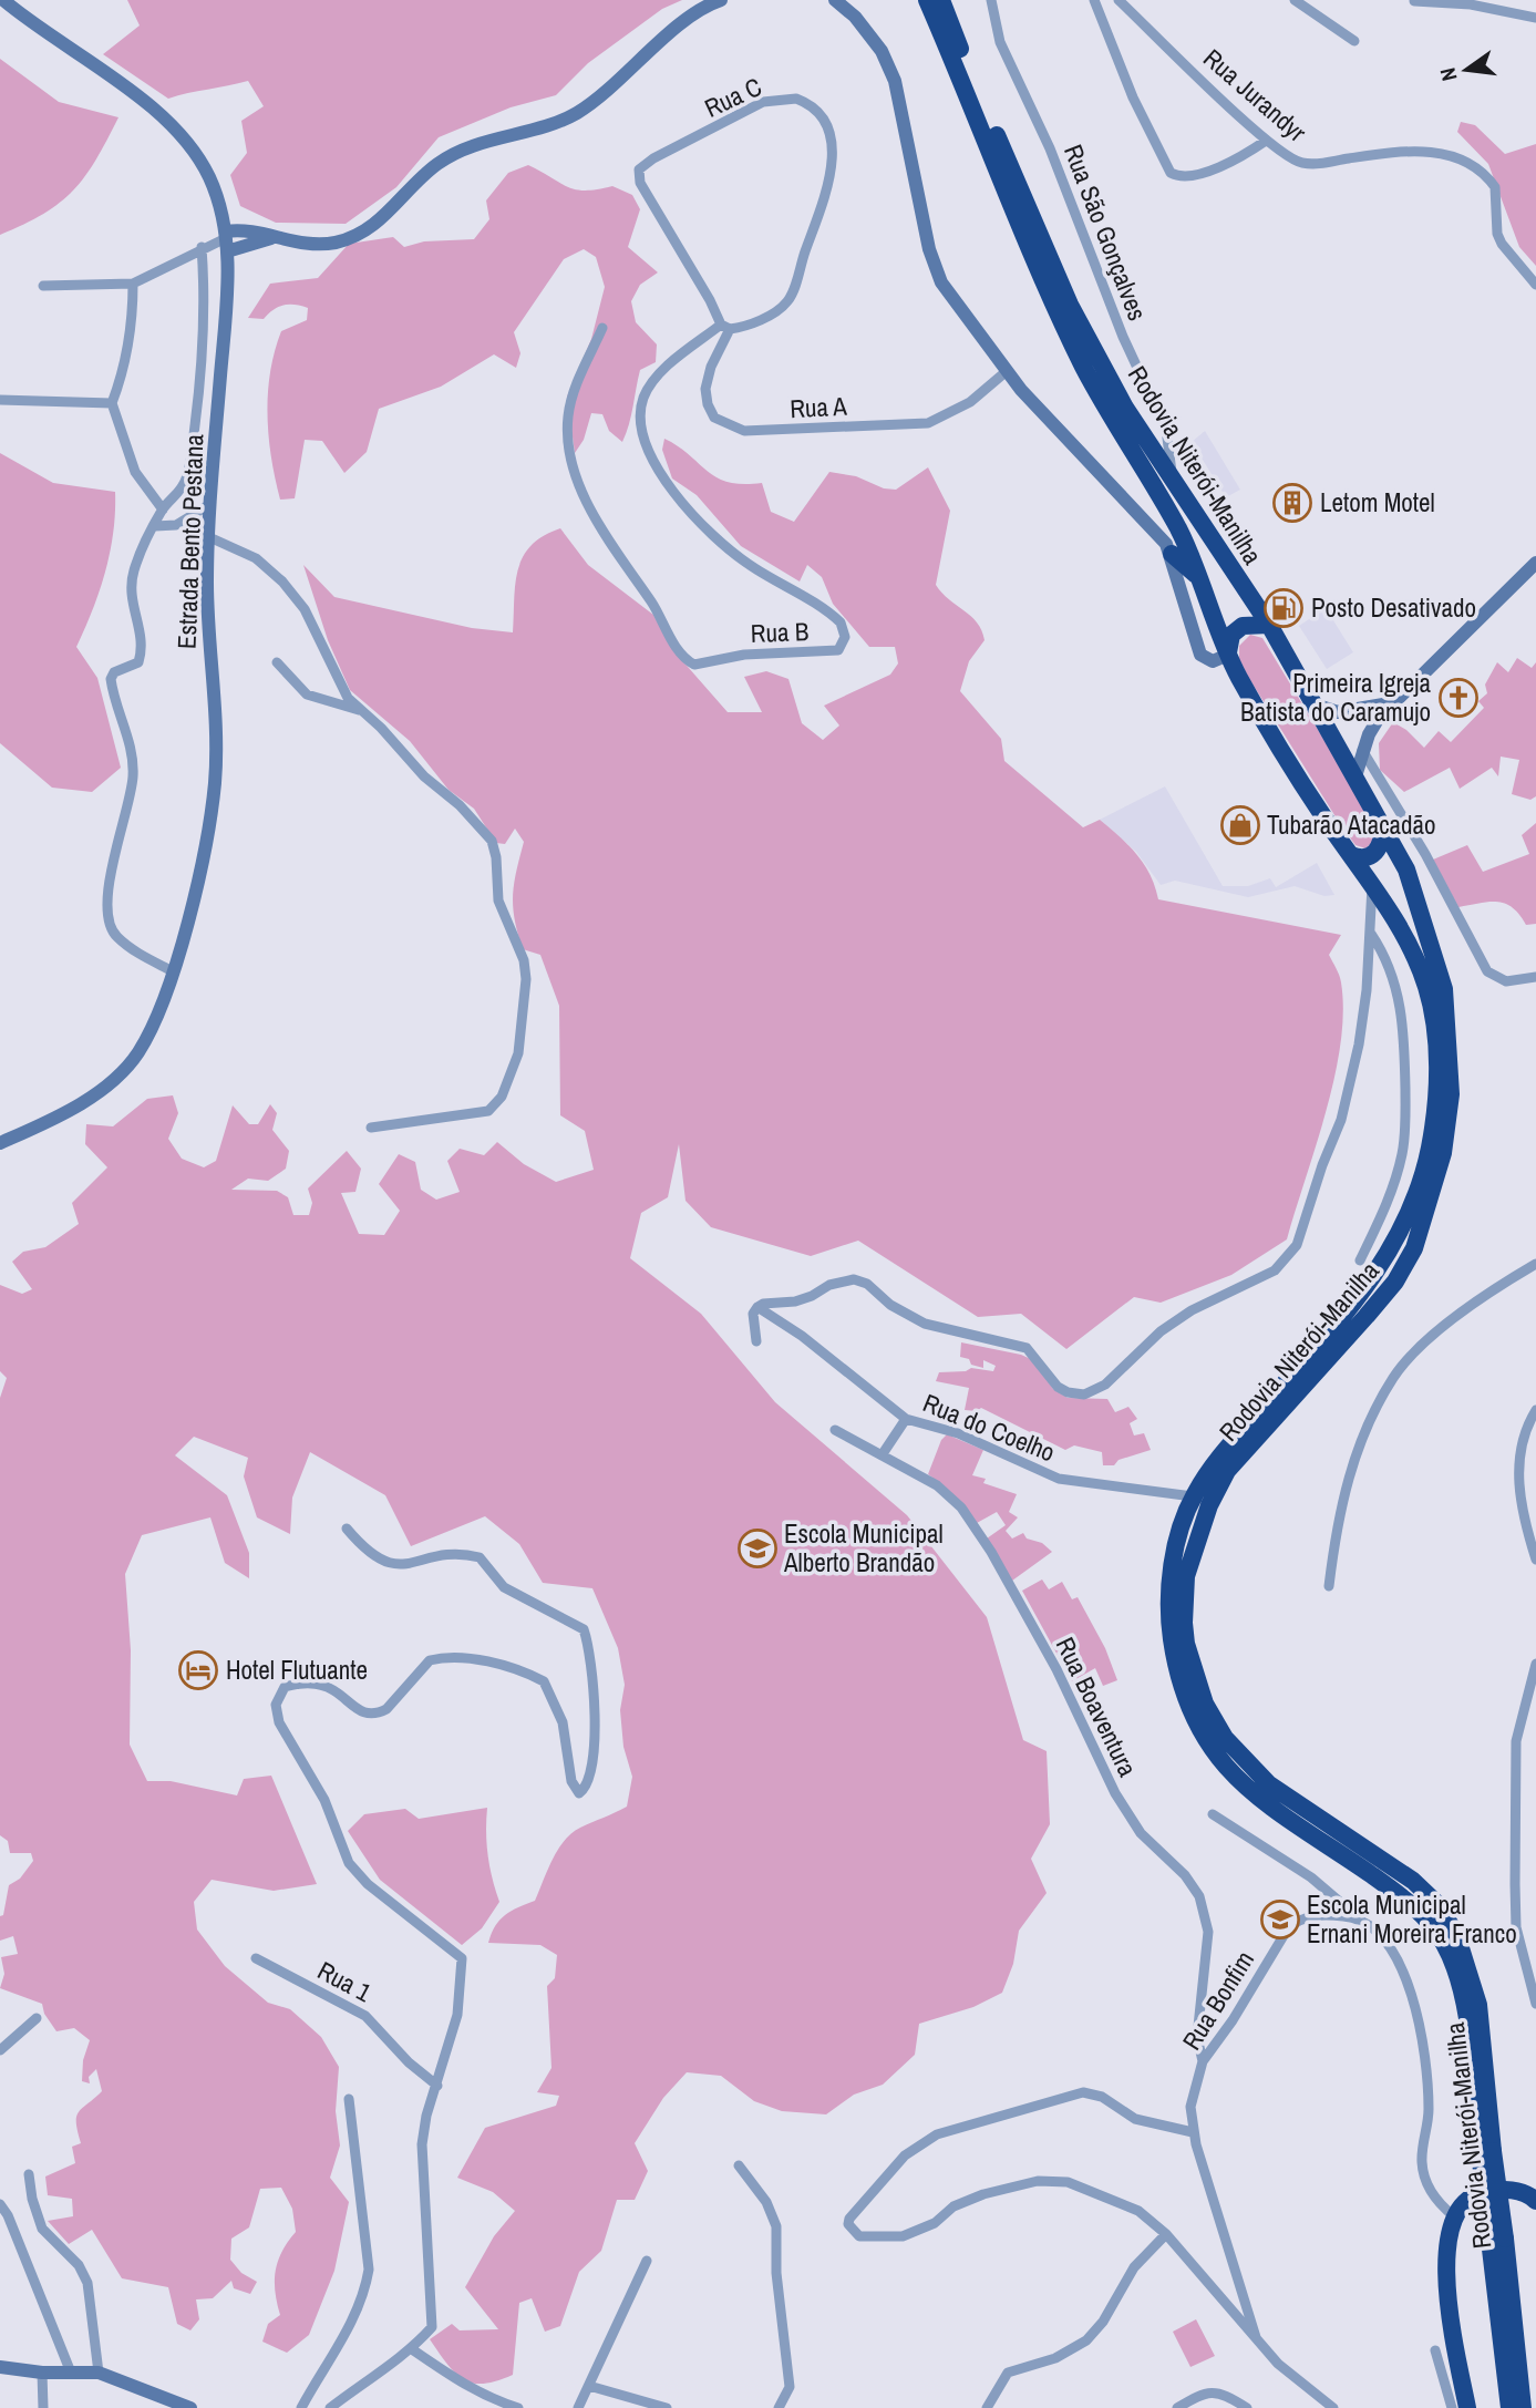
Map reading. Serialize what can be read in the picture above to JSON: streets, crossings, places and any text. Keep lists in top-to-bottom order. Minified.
{"streets":{"highway":["Rodovia Niterói-Manilha"],"street":["Rua Jurandyr","Rua C","Rua São Gonçalves","Rua A","Estrada Bento Pestana","Rua B","Rua do Coelho","Rua Boaventura","Rua 1","Rua Bonfim"]},"crossings":[["Rua C","Rua A"],["Rua C","Rua B"],["Rua São Gonçalves","Rodovia Niterói-Manilha"],["Rua A","Rua B"],["Rodovia Niterói-Manilha","Rua do Coelho"],["Rua Boaventura","Rua Bonfim"]],"places":{"building":["Letom Motel"],"fuel station":["Posto Desativado"],"church":["Primeira Igreja Batista do Caramujo"],"shop":["Tubarão Atacadão"],"school or university":["Escola Municipal Alberto Brandão","Escola Municipal Ernani Moreira Franco"],"hotel":["Hotel Flutuante"]},"north":"left"}
